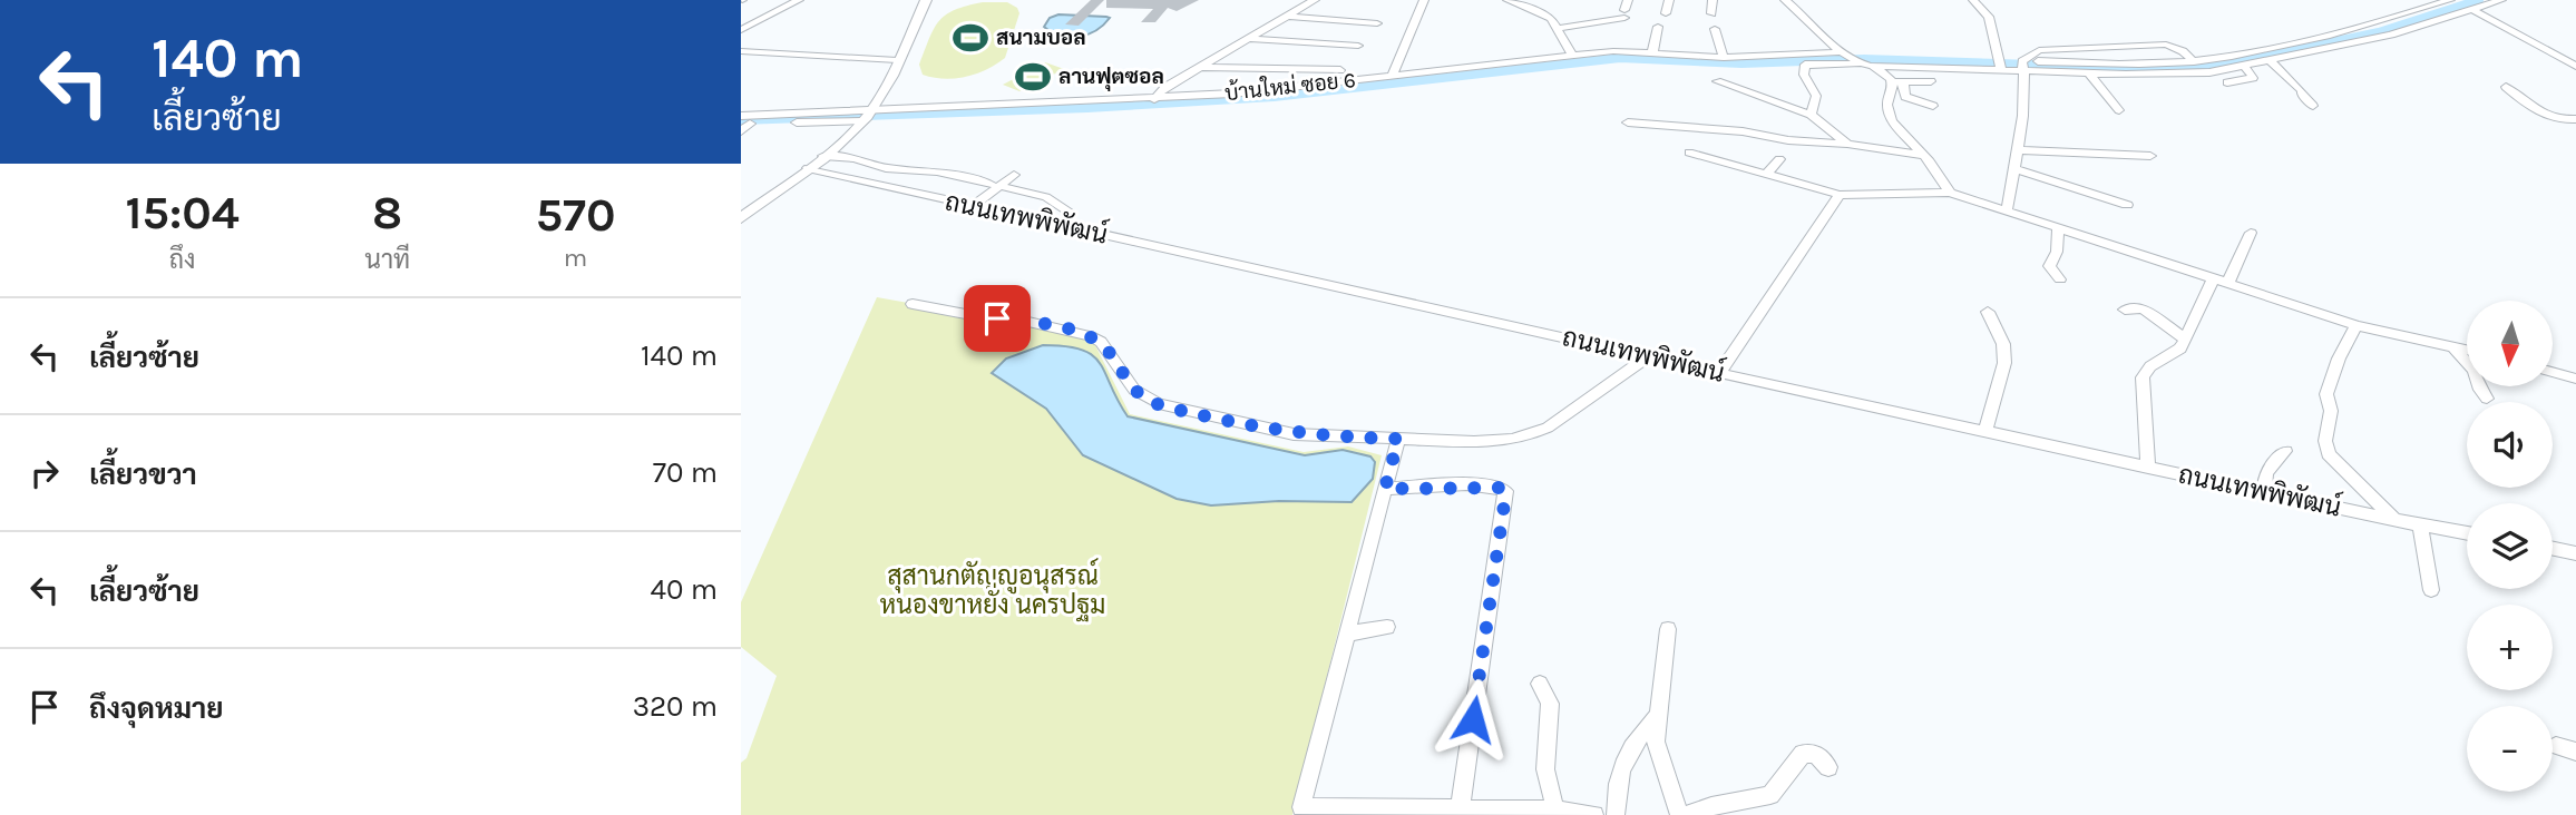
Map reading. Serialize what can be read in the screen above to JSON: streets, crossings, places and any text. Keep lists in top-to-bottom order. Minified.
{"streets":{"street":["บ้านใหม่ ซอย 6","ถนนเทพพิพัฒน์"]},"parks":["สุสานกตัญญูอนุสรณ์ หนองขาหยั่ง นครปฐม"],"places":{"sports":["สนามบอล","ลานฟุตซอล"]},"north":"bottom","page":{"turn":["140 m","เลี้ยวซ้าย"],"eta":["15:04","ถึง","8","นาที","570","m"],"list":[{"name":"เลี้ยวซ้าย","value":"140 m"},{"name":"เลี้ยวขวา","value":"70 m"},{"name":"เลี้ยวซ้าย","value":"40 m"},{"name":"ถึงจุดหมาย","value":"320 m"}],"map_buttons":["+","−"]}}
